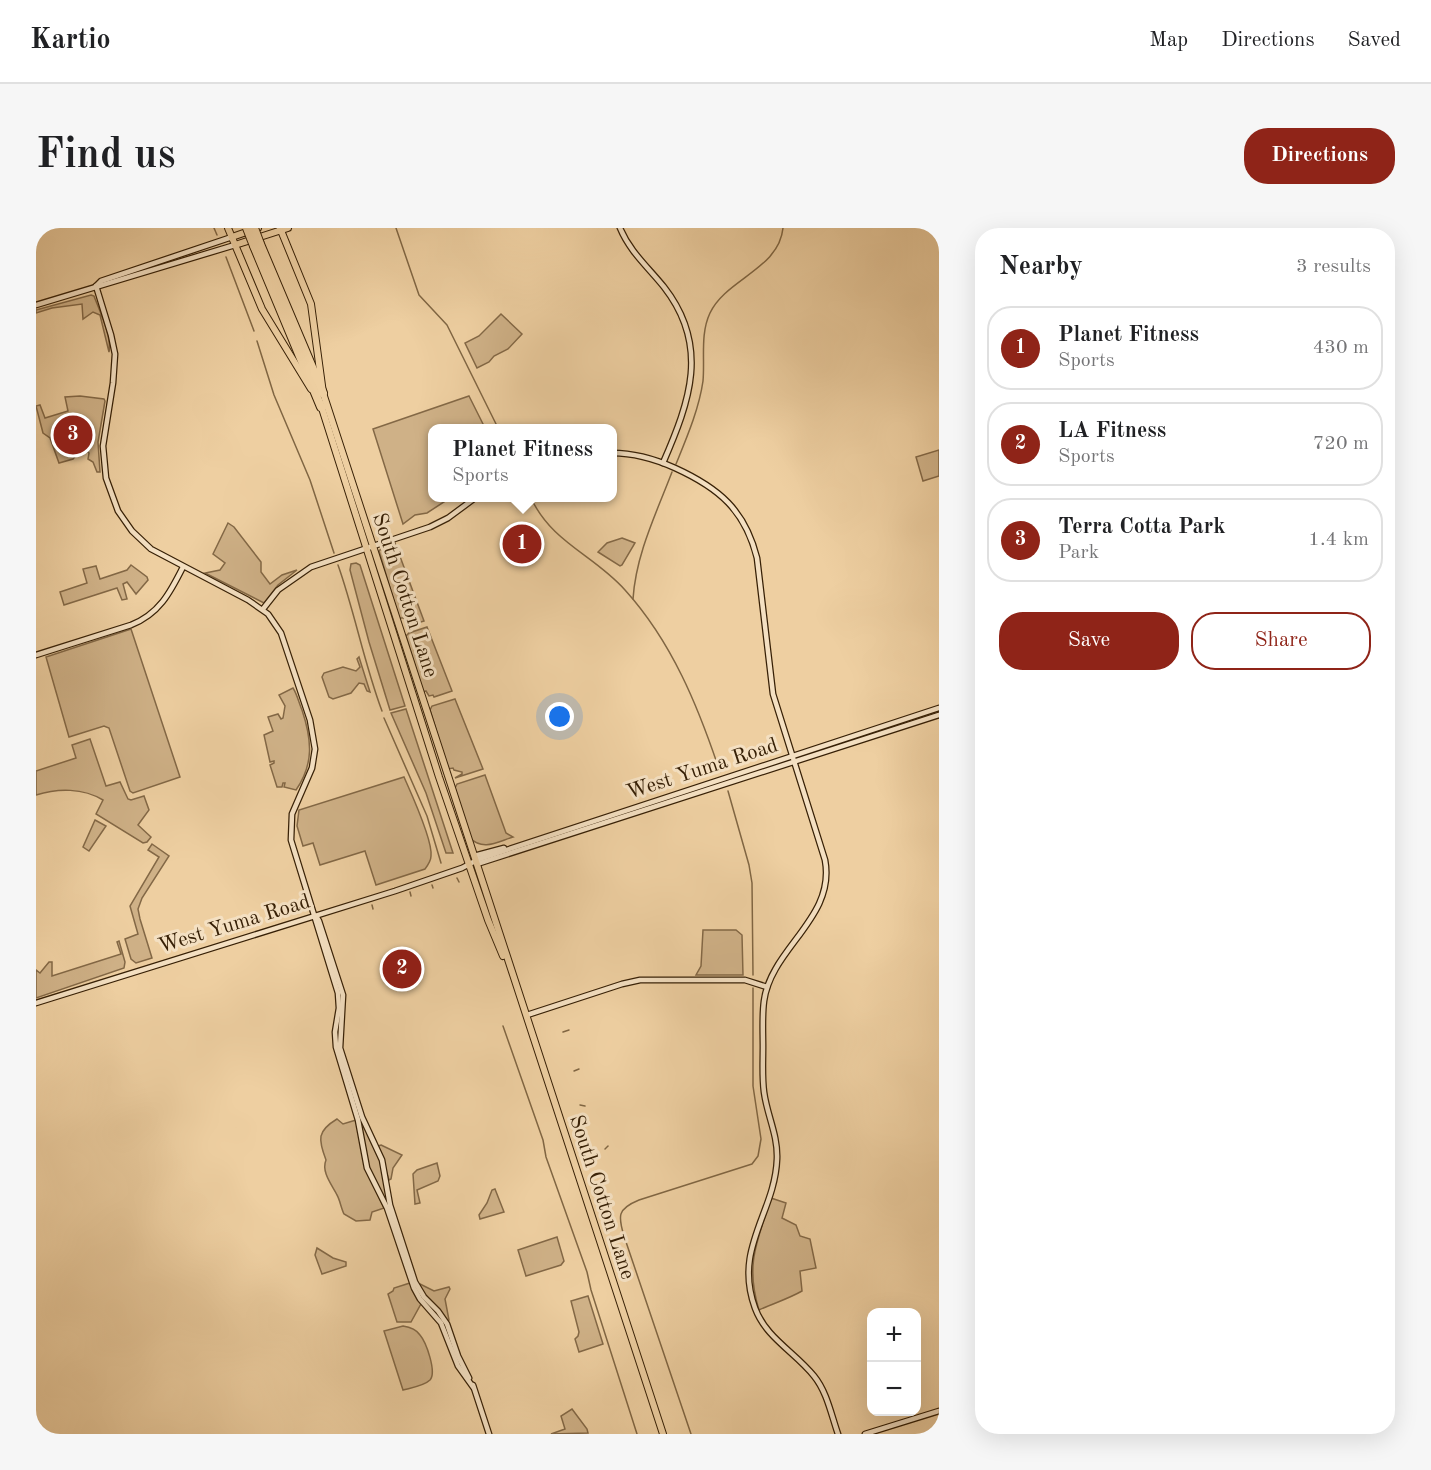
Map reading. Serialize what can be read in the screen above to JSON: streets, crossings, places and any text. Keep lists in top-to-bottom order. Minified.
{"streets":{"main road":["South Cotton Lane"],"street":["West Yuma Road"]},"crossings":[["South Cotton Lane","West Yuma Road"]],"page":{"header":"Kartio","nav":["Map","Directions","Saved"],"buttons":["Directions",["Save","Share"]],"title":"Find us","heading":["Nearby","3 results"],"list":[{"mark":"1","name":"Planet Fitness","note":"Sports","value":"430 m"},{"mark":"2","name":"LA Fitness","note":"Sports","value":"720 m"},{"mark":"3","name":"Terra Cotta Park","note":"Park","value":"1.4 km"}],"pins":["3","1","2"],"popup":["Planet Fitness","Sports"],"map_buttons":["+","−"]}}
